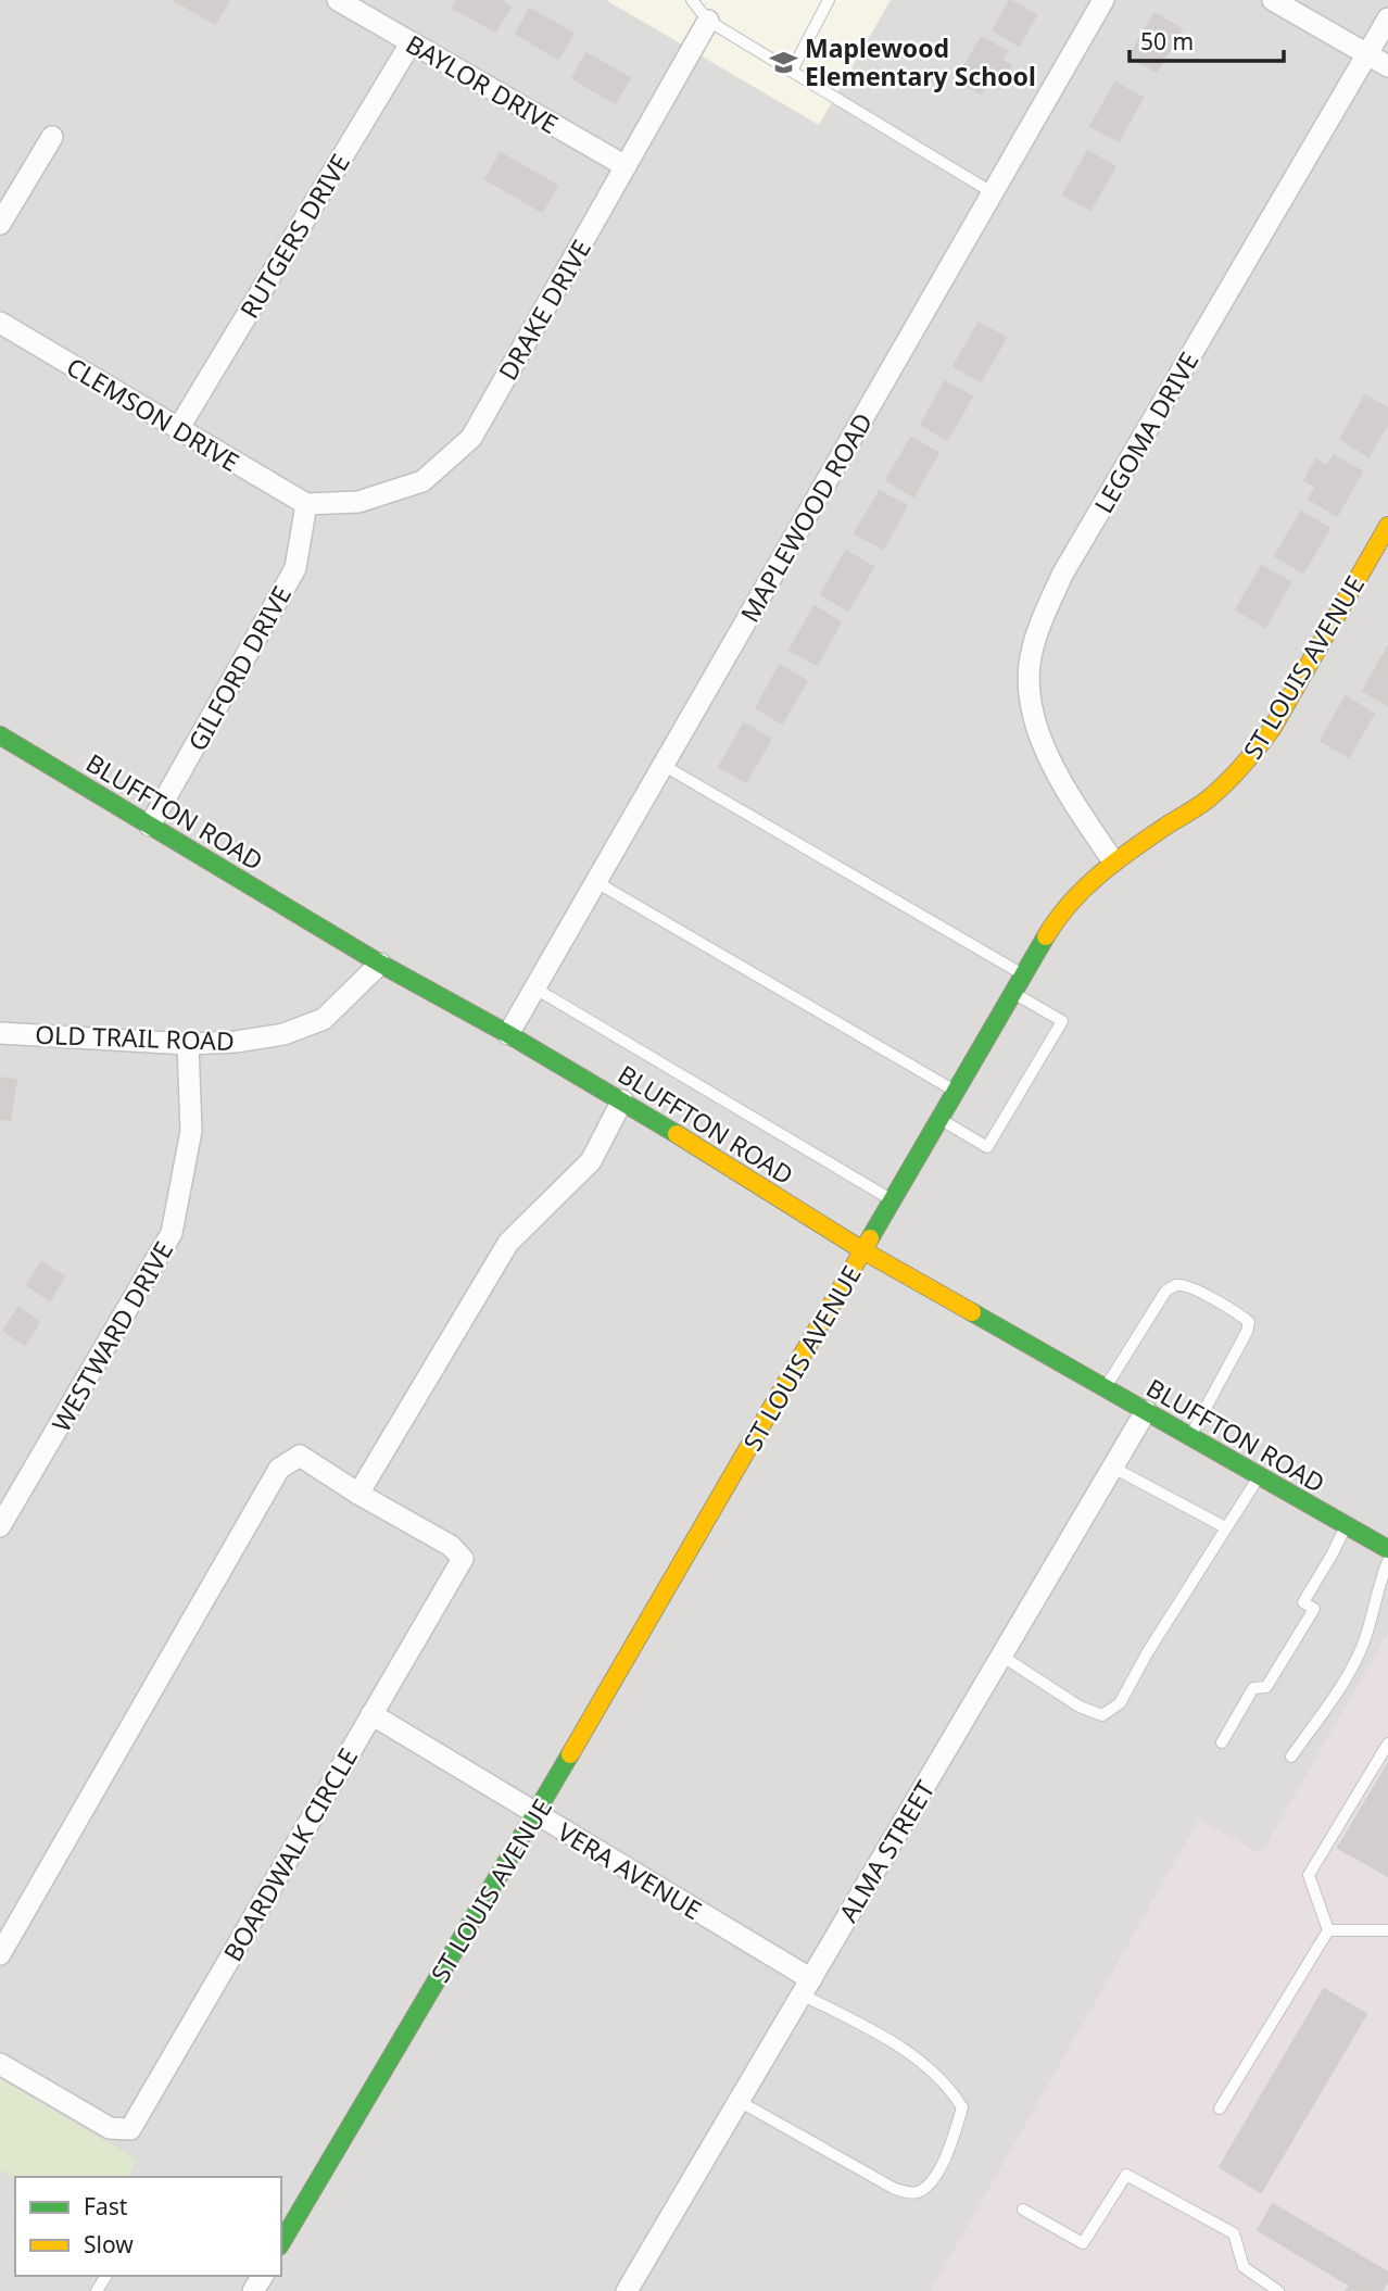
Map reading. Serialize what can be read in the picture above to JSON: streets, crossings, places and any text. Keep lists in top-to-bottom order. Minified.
{"streets":{"street":["BAYLOR DRIVE","RUTGERS DRIVE","DRAKE DRIVE","CLEMSON DRIVE","LEGOMA DRIVE","MAPLEWOOD ROAD","ST LOUIS AVENUE","GILFORD DRIVE","BLUFFTON ROAD","OLD TRAIL ROAD","WESTWARD DRIVE","ALMA STREET","BOARDWALK CIRCLE","VERA AVENUE"]},"crossings":[["BAYLOR DRIVE","RUTGERS DRIVE"],["BAYLOR DRIVE","DRAKE DRIVE"],["RUTGERS DRIVE","CLEMSON DRIVE"],["DRAKE DRIVE","CLEMSON DRIVE"],["DRAKE DRIVE","GILFORD DRIVE"],["CLEMSON DRIVE","GILFORD DRIVE"],["LEGOMA DRIVE","ST LOUIS AVENUE"],["MAPLEWOOD ROAD","BLUFFTON ROAD"],["ST LOUIS AVENUE","BLUFFTON ROAD"],["ST LOUIS AVENUE","VERA AVENUE"],["GILFORD DRIVE","BLUFFTON ROAD"],["BLUFFTON ROAD","OLD TRAIL ROAD"],["BLUFFTON ROAD","ALMA STREET"],["OLD TRAIL ROAD","WESTWARD DRIVE"],["ALMA STREET","VERA AVENUE"],["BOARDWALK CIRCLE","VERA AVENUE"]],"places":{"school or university":["Maplewood Elementary School"]},"legend":["Fast","Slow"],"scale_bar":"50 m"}
